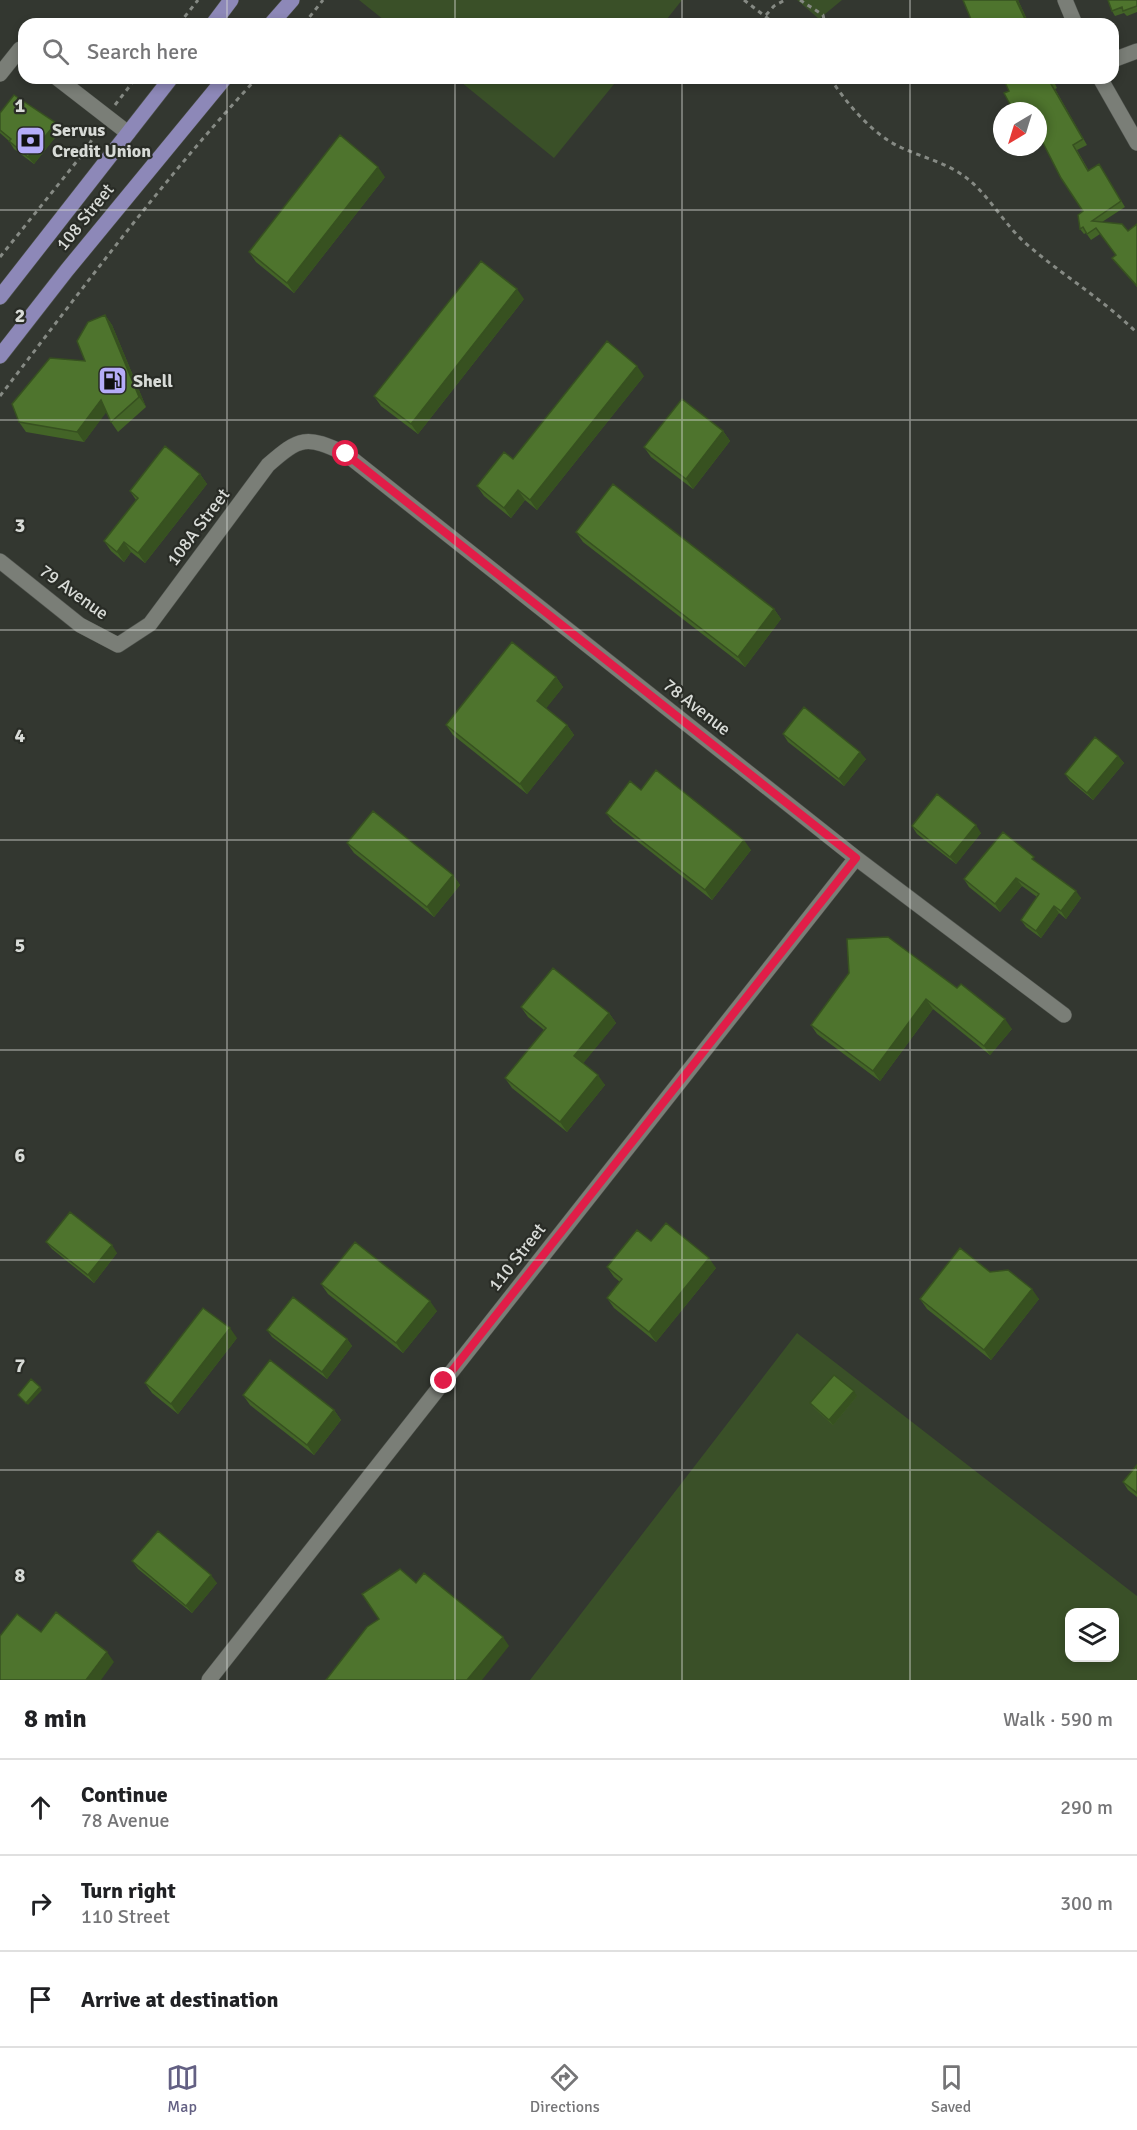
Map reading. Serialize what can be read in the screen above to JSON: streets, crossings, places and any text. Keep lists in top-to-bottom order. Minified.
{"streets":{"main road":["108 Street"],"street":["108A Street","79 Avenue","78 Avenue","110 Street"]},"crossings":[["108A Street","79 Avenue"],["108A Street","78 Avenue"],["78 Avenue","110 Street"]],"places":{"bank":["Servus Credit Union"],"fuel station":["Shell"]},"north":"bottom left","page":{"search":"Search here","heading":["8 min","Walk · 590 m"],"list":[["Continue","78 Avenue","290 m"],["Turn right","110 Street","300 m"],"Arrive at destination"],"nav":["Map","Directions","Saved"]},"grid":{"rows":["1","2","3","4","5","6","7","8"]}}
